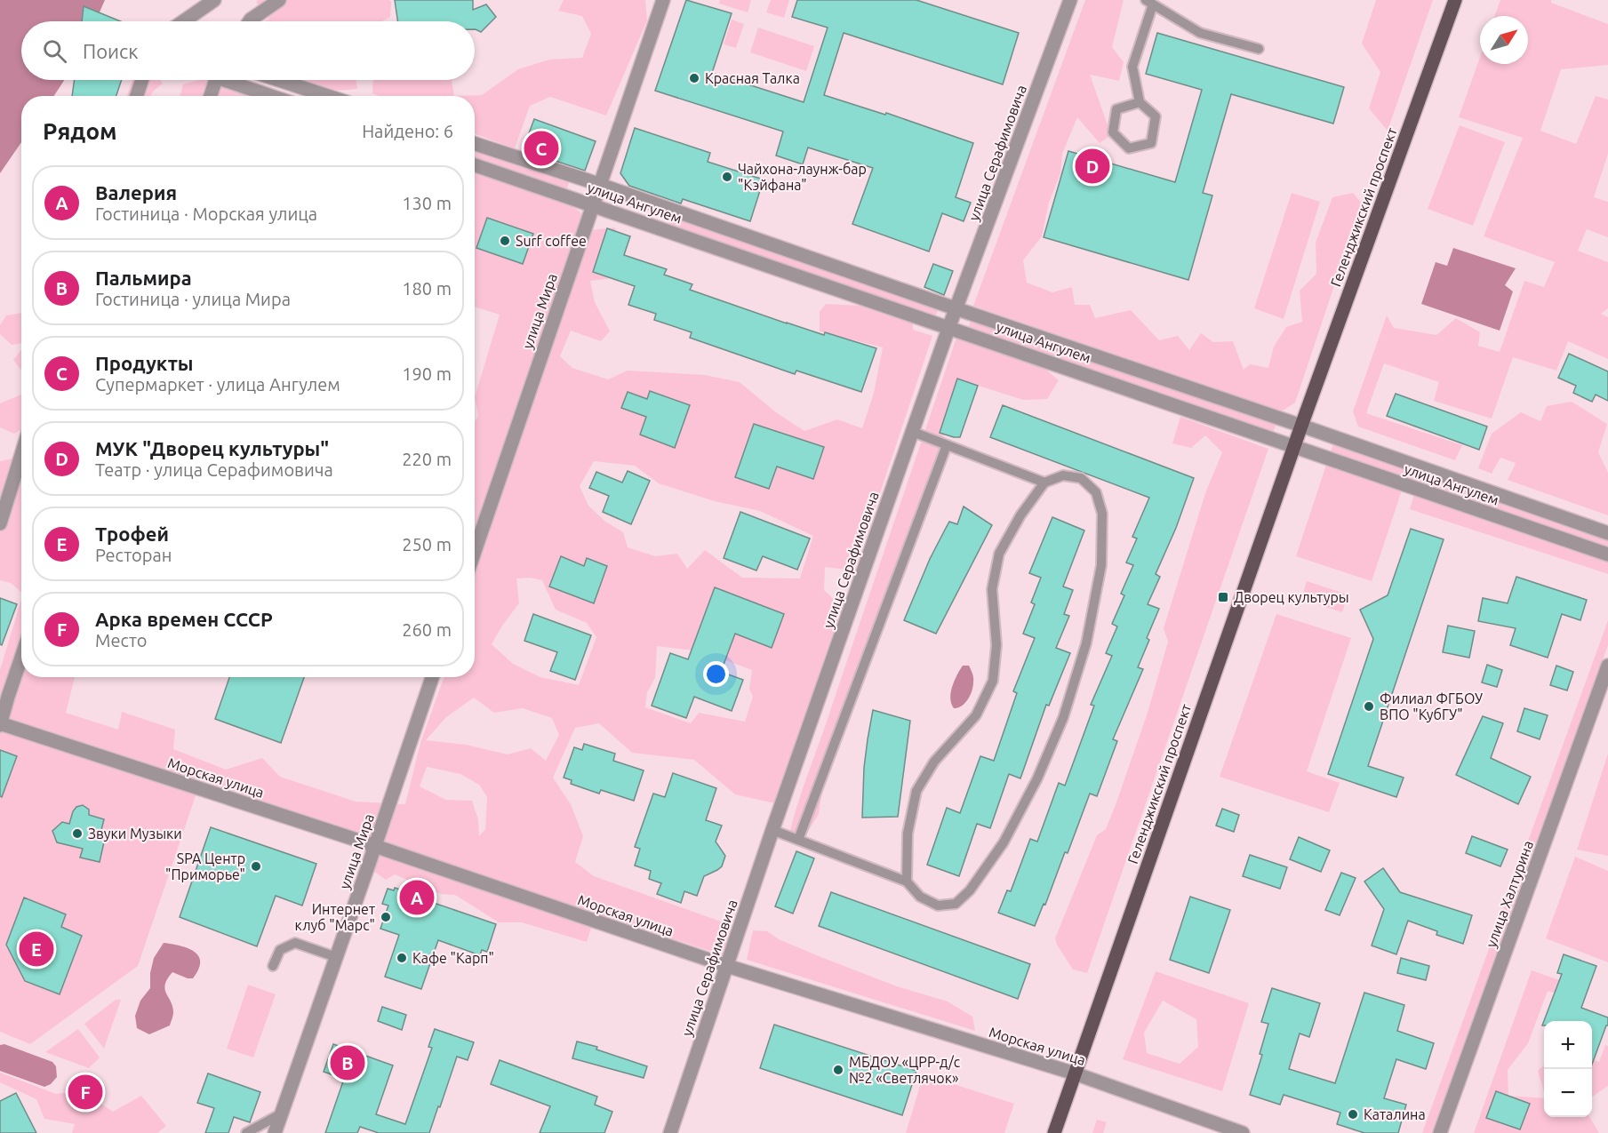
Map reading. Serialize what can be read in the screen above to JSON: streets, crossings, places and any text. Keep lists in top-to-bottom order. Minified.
{"streets":{"main road":["Геленджикский проспект"],"street":["улица Серафимовича","улица Ангулем","улица Мира","Морская улица","улица Халтурина"]},"crossings":[["улица Серафимовича","улица Ангулем"],["улица Серафимовича","Морская улица"],["улица Ангулем","Геленджикский проспект"],["улица Ангулем","улица Мира"],["Геленджикский проспект","Морская улица"],["улица Мира","Морская улица"]],"places":{"other":["Красная Талка","Чайхона-лаунж-бар \"Кэйфана\"","Surf coffee","Филиал ФГБОУ ВПО \"КубГУ\"","Звуки Музыки","SPA Центр \"Приморье\"","Интернет клуб \"Марс\"","Кафе \"Карп\"","МБДОУ «ЦРР-д/с №2 «Светлячок»","Каталина"],"transit":["Дворец культуры"]},"north":"top right","page":{"search":"Поиск","heading":["Рядом","Найдено: 6"],"pins":["C","D","A","E","B","F"],"list":[{"mark":"A","name":"Валерия","note":"Гостиница · Морская улица","value":"130 m"},{"mark":"B","name":"Пальмира","note":"Гостиница · улица Мира","value":"180 m"},{"mark":"C","name":"Продукты","note":"Супермаркет · улица Ангулем","value":"190 m"},{"mark":"D","name":"МУК \"Дворец культуры\"","note":"Театр · улица Серафимовича","value":"220 m"},{"mark":"E","name":"Трофей","note":"Ресторан","value":"250 m"},{"mark":"F","name":"Арка времен СССР","note":"Место","value":"260 m"}],"map_buttons":["+","−"]}}
